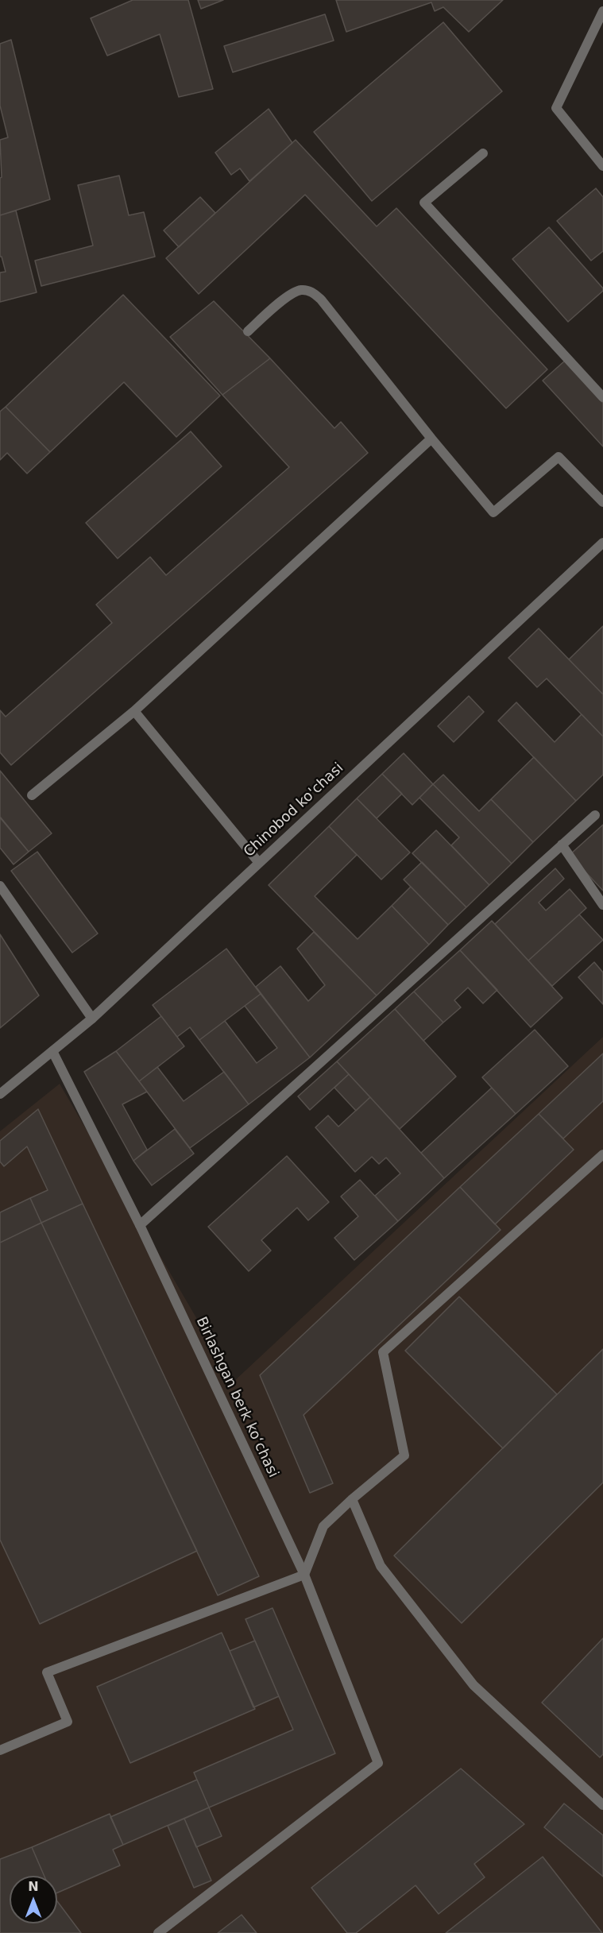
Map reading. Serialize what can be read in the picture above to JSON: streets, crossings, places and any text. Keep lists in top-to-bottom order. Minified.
{"streets":{"street":["Chinobod ko'chasi","Birlashgan berk koʻchasi"]},"crossings":[["Chinobod ko'chasi","Birlashgan berk koʻchasi"]],"north":"top"}
